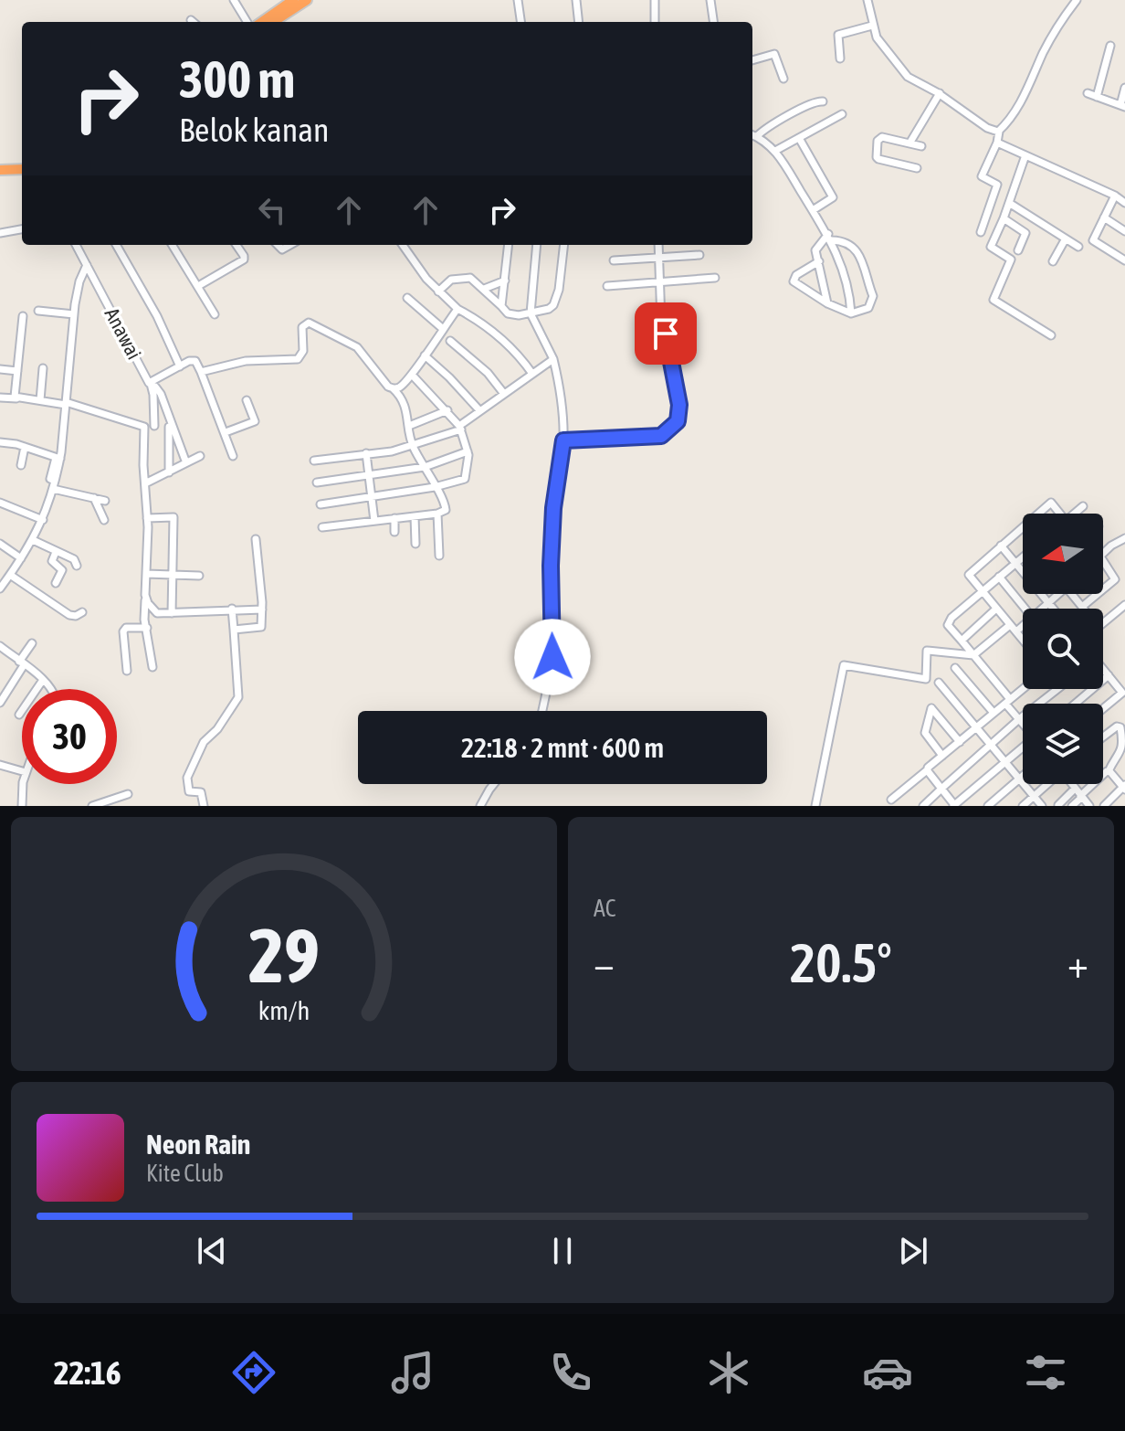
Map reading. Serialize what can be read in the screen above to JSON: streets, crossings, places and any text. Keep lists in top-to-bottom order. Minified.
{"streets":{"street":["Anawai"]},"north":"left","page":{"turn":["300 m","Belok kanan"],"limit":"30","trip":"22:18 · 2 mnt · 600 m","tile":"AC","heat":["−","20.5°","+"],"song":["Neon Rain","Kite Club"],"tabs":"22:16","gauge":["29","km/h"]}}
